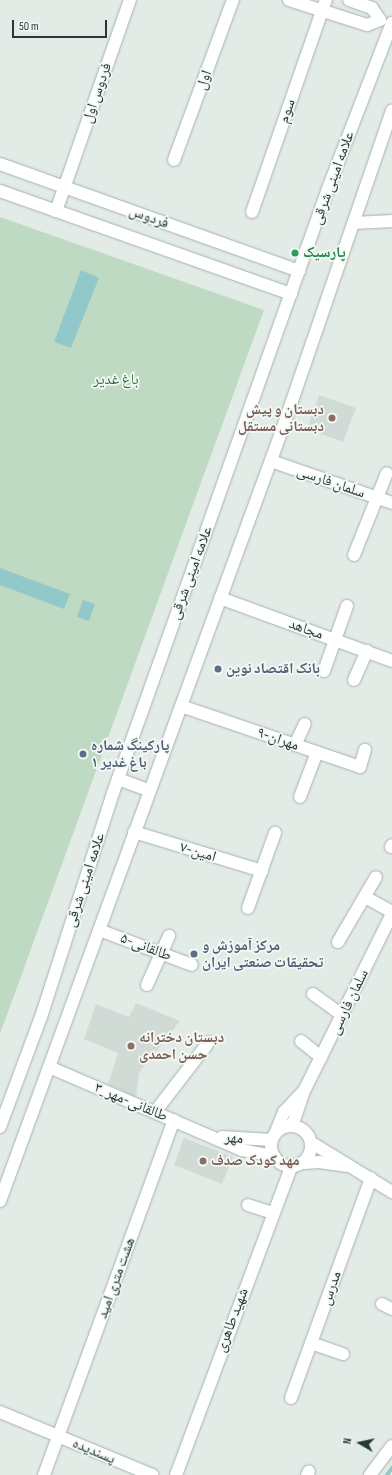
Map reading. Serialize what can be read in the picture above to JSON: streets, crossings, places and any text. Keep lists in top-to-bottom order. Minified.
{"streets":{"street":["اول","فردوس اول","سوم","علامه امینی شرقی","فردوس","سلمان فارسی","مجاهد","۹-مهران","۷-امین","۵-طالقانی","۳_طالقانی-مهر","مهر","هشت متری امید","مدرس","شهید طاهری","پسندیده"]},"crossings":[["فردوس اول","فردوس"],["علامه امینی شرقی","فردوس"],["علامه امینی شرقی","سلمان فارسی"],["علامه امینی شرقی","مجاهد"],["علامه امینی شرقی","۹-مهران"],["علامه امینی شرقی","۷-امین"],["علامه امینی شرقی","۵-طالقانی"],["علامه امینی شرقی","۳_طالقانی-مهر"],["سلمان فارسی","مهر"],["سلمان فارسی","شهید طاهری"],["۳_طالقانی-مهر","مهر"],["۳_طالقانی-مهر","هشت متری امید"],["مهر","شهید طاهری"],["هشت متری امید","پسندیده"]],"parks":["باغ غدیر"],"places":["پارسیک","دبستان و پیش دبستانی مستقل","بانک اقتصاد نوین","پارکینگ شماره ۱ باغ غدیر","مرکز آموزش و تحقیقات صنعتی ایران","دبستان دخترانه حسن احمدی","مهد کودک صدف"],"scale_bar":"50 m","north":"left"}
